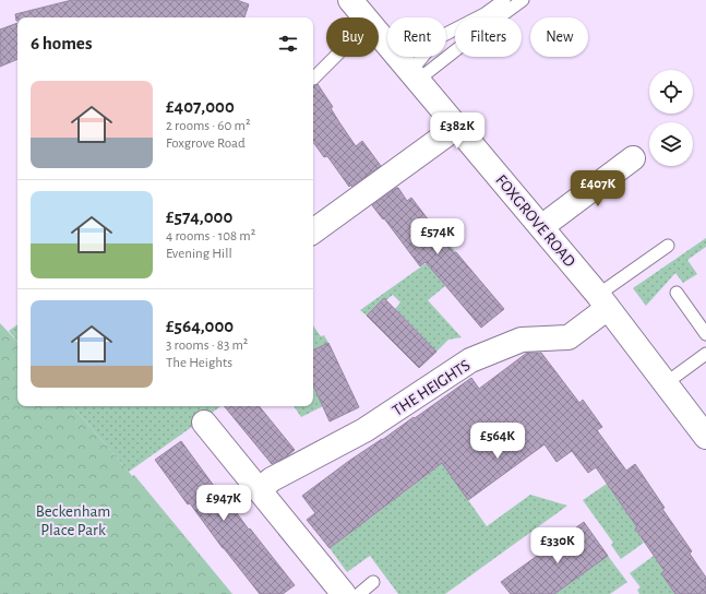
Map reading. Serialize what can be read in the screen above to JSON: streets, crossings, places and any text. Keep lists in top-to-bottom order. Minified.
{"streets":{"street":["FOXGROVE ROAD","THE HEIGHTS"]},"crossings":[["FOXGROVE ROAD","THE HEIGHTS"]],"parks":["Beckenham Place Park"],"page":{"chip":["Buy","Rent","Filters","New"],"heading":"6 homes","list":[{"name":"£407,000","note":"2 rooms · 60 m² · Foxgrove Road"},{"name":"£574,000","note":"4 rooms · 108 m² · Evening Hill"},{"name":"£564,000","note":"3 rooms · 83 m² · The Heights"}],"price":["£382K","£407K","£574K","£564K","£947K","£330K"]}}
